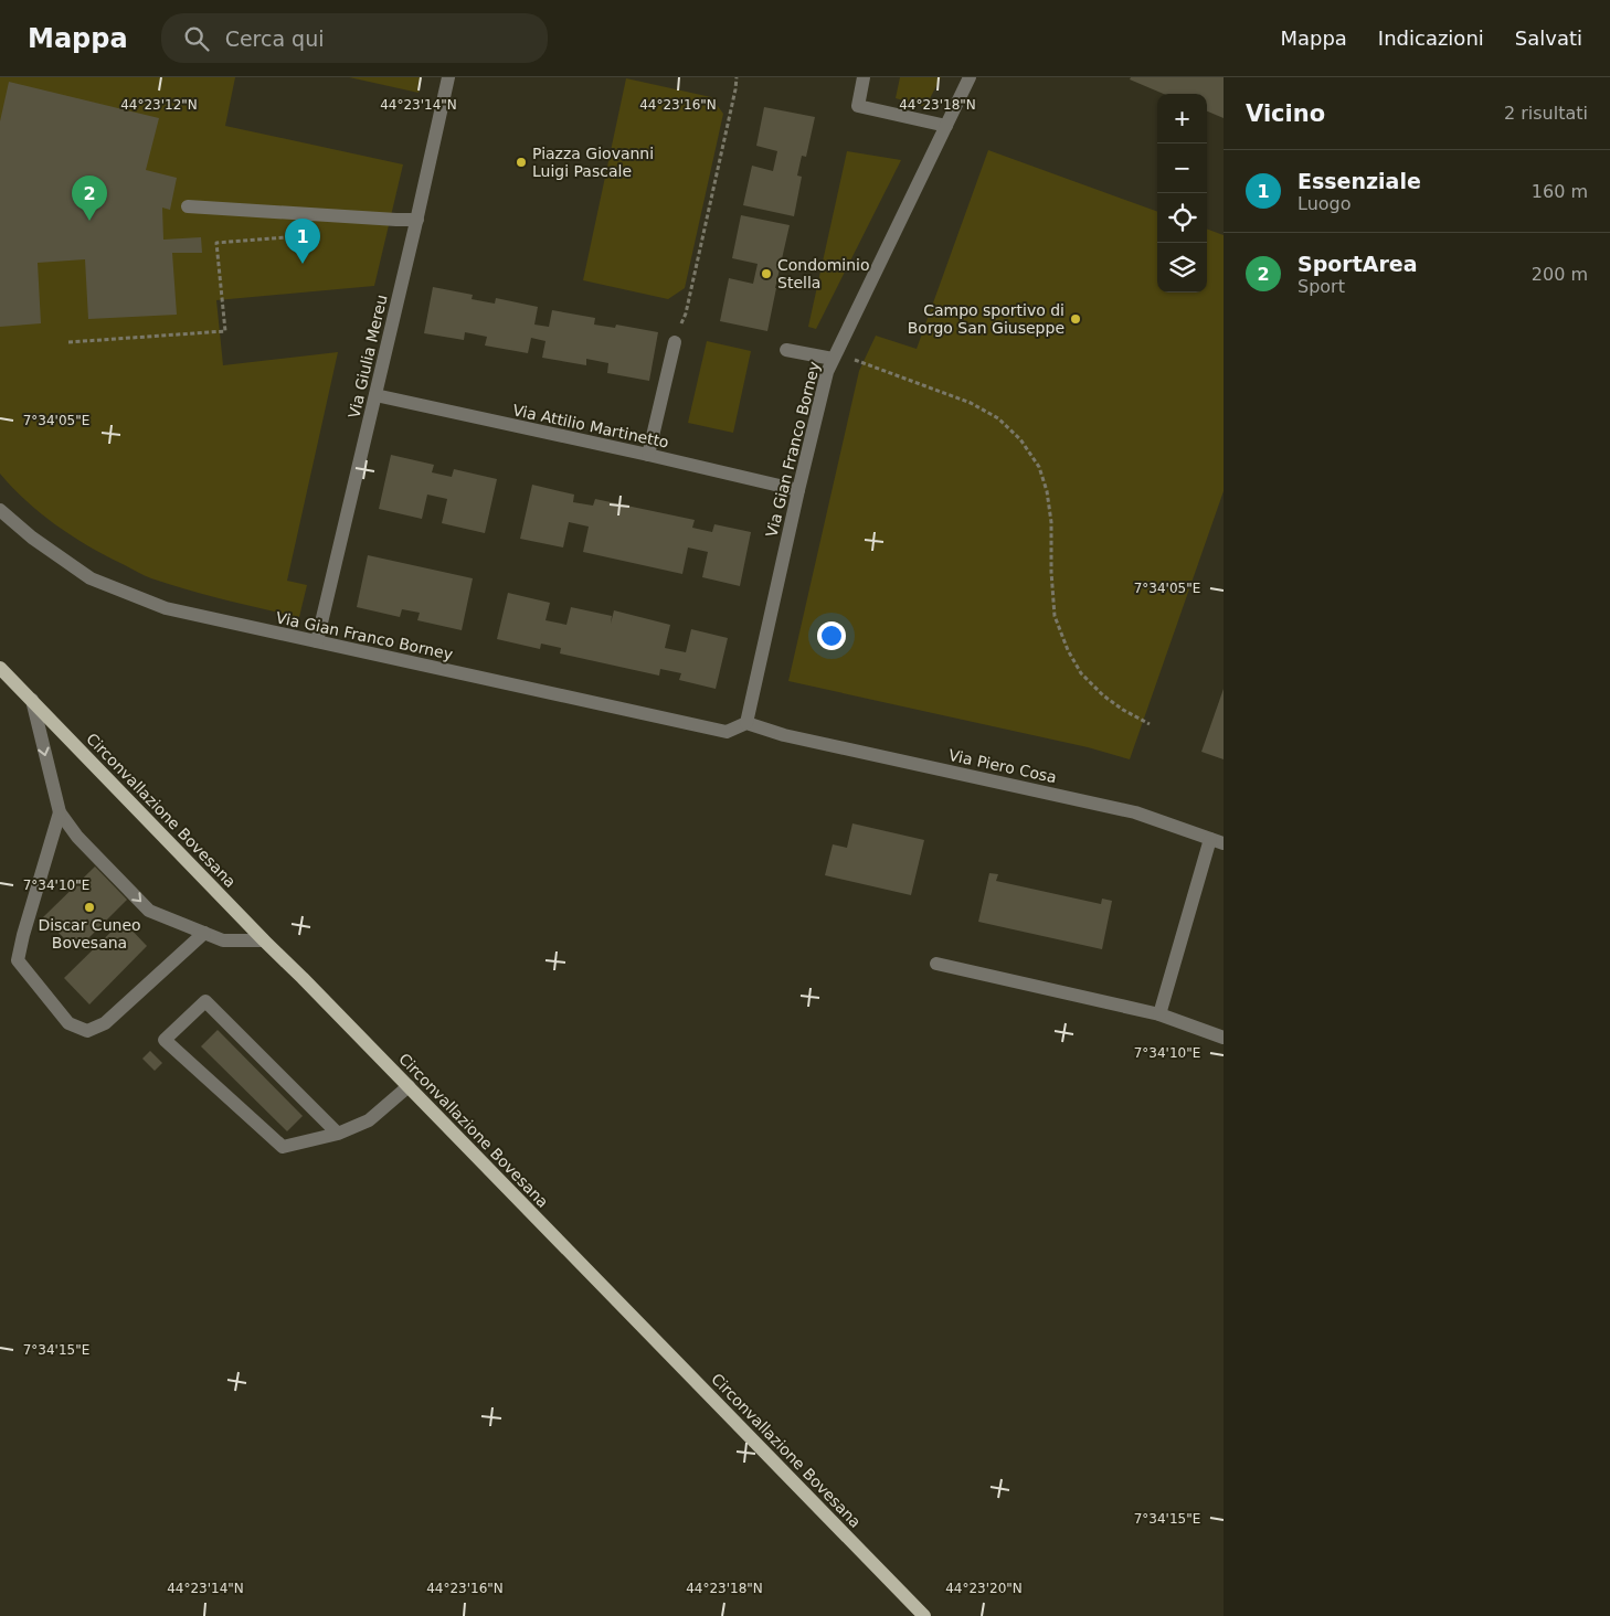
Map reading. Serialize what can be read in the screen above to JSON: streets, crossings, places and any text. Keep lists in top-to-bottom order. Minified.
{"streets":{"main road":["Circonvallazione Bovesana"],"street":["Via Giulia Mereu","Via Attilio Martinetto","Via Gian Franco Borney","Via Piero Cosa"]},"crossings":[["Via Giulia Mereu","Via Attilio Martinetto"],["Via Giulia Mereu","Via Gian Franco Borney"],["Via Attilio Martinetto","Via Gian Franco Borney"],["Via Gian Franco Borney","Via Piero Cosa"]],"places":["Piazza Giovanni Luigi Pascale","Condominio Stella","Campo sportivo di Borgo San Giuseppe","Discar Cuneo Bovesana"],"page":{"header":"Mappa","search":"Cerca qui","nav":["Mappa","Indicazioni","Salvati"],"heading":["Vicino","2 risultati"],"map_buttons":["+","−"],"list":[{"mark":"1","name":"Essenziale","note":"Luogo","value":"160 m"},{"mark":"2","name":"SportArea","note":"Sport","value":"200 m"}],"pins":["2","1"]},"coordinates":["44°23'12\"N","44°23'14\"N","44°23'16\"N","44°23'18\"N","7°34'05\"E","7°34'10\"E","7°34'15\"E","44°23'20\"N"]}
